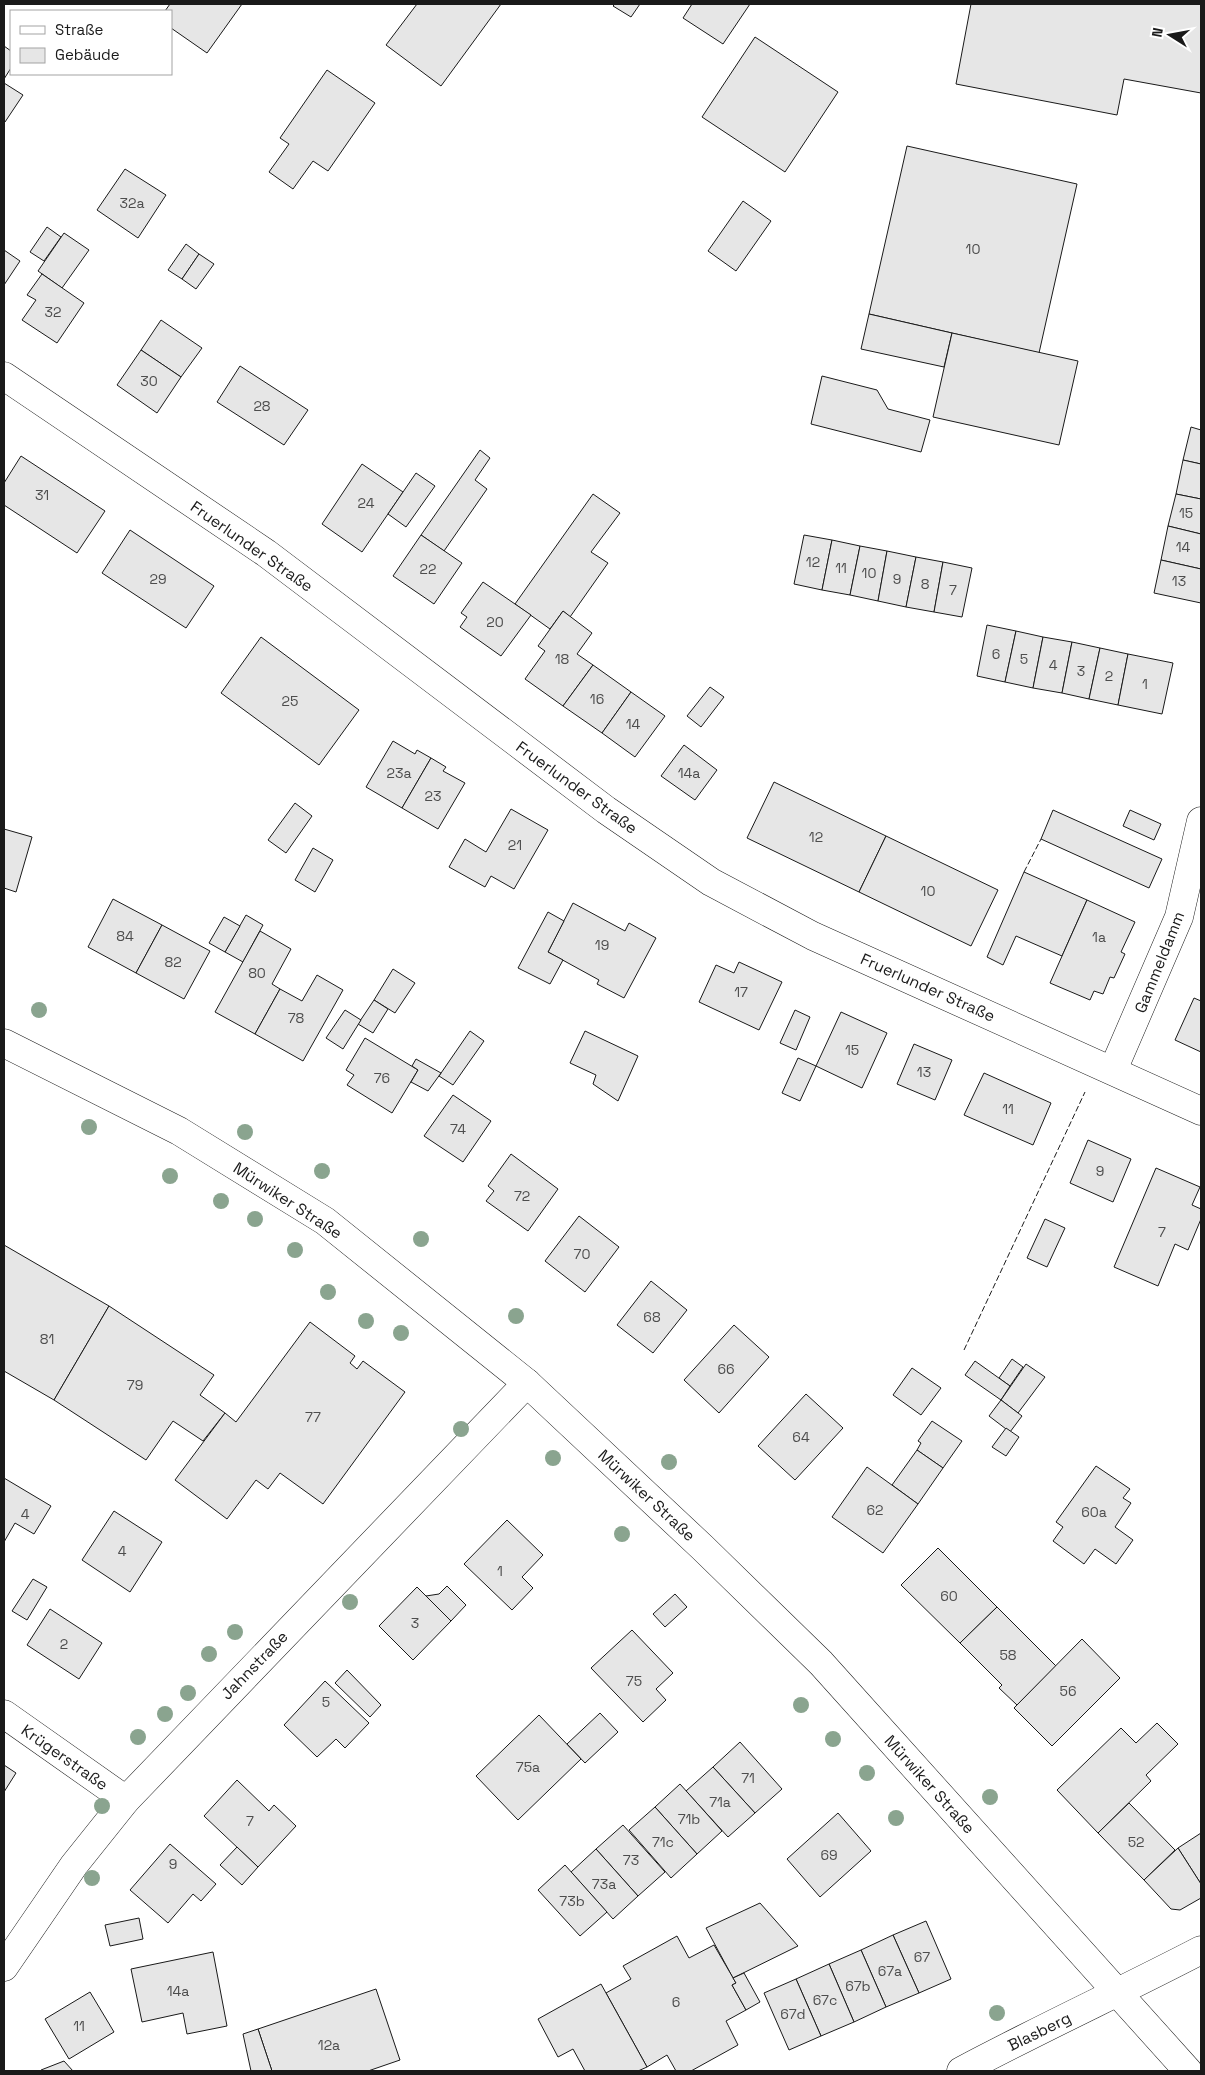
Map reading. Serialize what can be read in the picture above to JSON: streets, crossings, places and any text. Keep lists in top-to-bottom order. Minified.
{"streets":{"street":["Fruerlunder Straße","Gammeldamm","Mürwiker Straße","Jahnstraße","Krügerstraße","Blasberg"]},"crossings":[["Fruerlunder Straße","Gammeldamm"],["Mürwiker Straße","Jahnstraße"],["Mürwiker Straße","Blasberg"],["Jahnstraße","Krügerstraße"]],"house_numbers":["32a","10","32","30","28","31","24","15","14","12","11","22","10","29","9","13","8","7","20","6","18","5","4","3","2","1","16","25","14","23a","14a","23","12","21","10","84","1a","19","82","80","17","78","15","13","76","11","74","9","72","7","70","68","81","66","79","77","64","62","60a","4","4","1","60","3","2","58","75","56","5","75a","71","71a","71b","7","71c","52","69","73","9","73a","73b","67","67a","67b","14a","67c","6","67d","11","12a"],"legend":["Straße","Gebäude"],"north":"left"}
